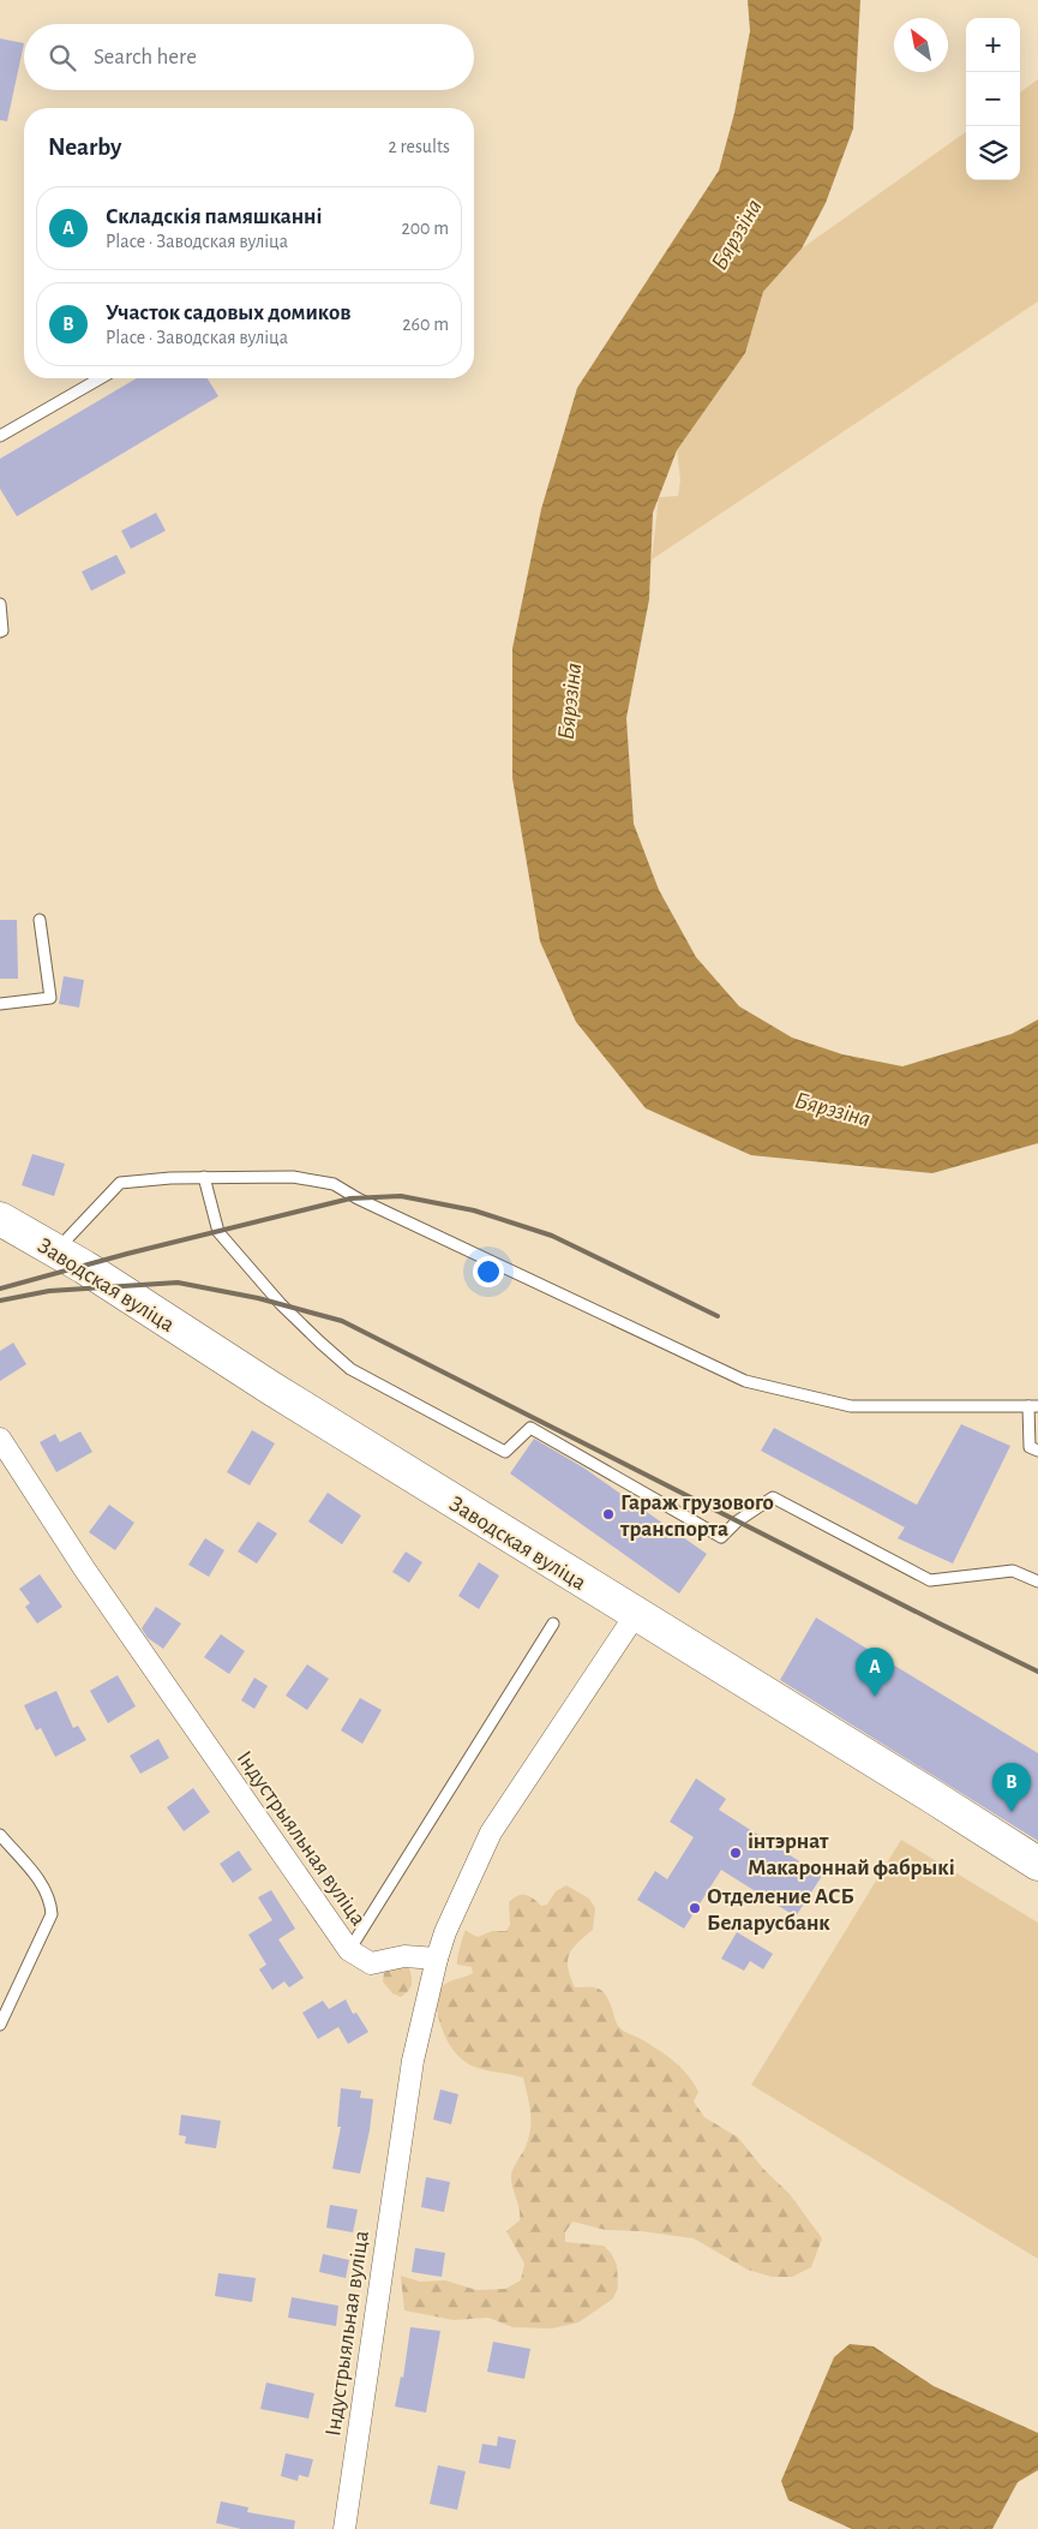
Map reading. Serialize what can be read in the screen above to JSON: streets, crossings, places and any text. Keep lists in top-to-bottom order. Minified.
{"streets":{"main road":["Заводская вуліца"],"street":["Індустрыяльная вуліца"]},"water":["Бярэзіна"],"places":["Гараж грузового транспорта","інтэрнат Макароннай фабрыкі","Отделение АСБ Беларусбанк"],"north":"top left","page":{"map_buttons":["+","−"],"search":"Search here","heading":["Nearby","2 results"],"list":[{"mark":"A","name":"Складскія памяшканні","note":"Place · Заводская вуліца","value":"200 m"},{"mark":"B","name":"Участок садовых домиков","note":"Place · Заводская вуліца","value":"260 m"}],"pins":["A","B"]}}
